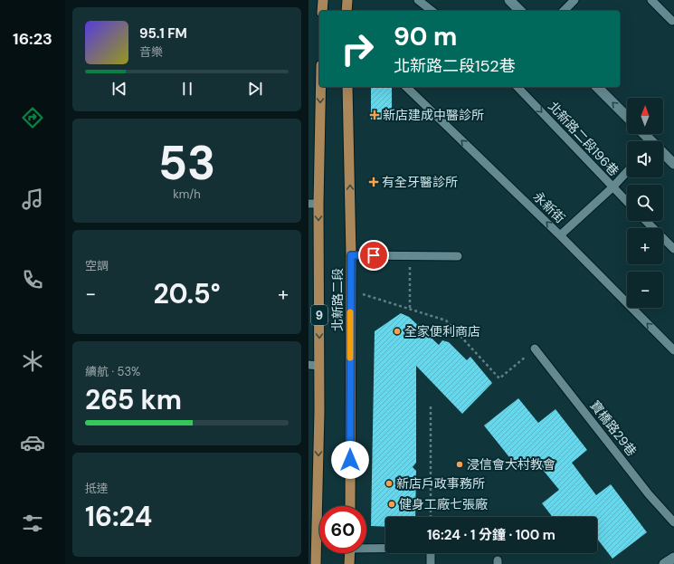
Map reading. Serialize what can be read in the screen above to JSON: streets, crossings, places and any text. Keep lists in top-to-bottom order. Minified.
{"streets":{"main road":["北新路二段","9"],"lane":["北新路二段196巷","永新街","寶橋路29巷"]},"one_way":["北新路二段196巷","永新街"],"places":{"health":["新店建成中醫診所","有全牙醫診所"],"other":["全家便利商店","浸信會大村教會","新店戶政事務所","健身工廠七張廠"]},"north":"top","page":{"tabs":"16:23","turn":["90 m","北新路二段152巷"],"song":["95.1 FM","音樂"],"map_buttons":["+","−"],"tile":[["53","km/h"],"空調",["續航 · 53%","265 km"],["抵達","16:24"]],"heat":["−","20.5°","+"],"limit":"60","trip":"16:24 · 1 分鐘 · 100 m"}}
